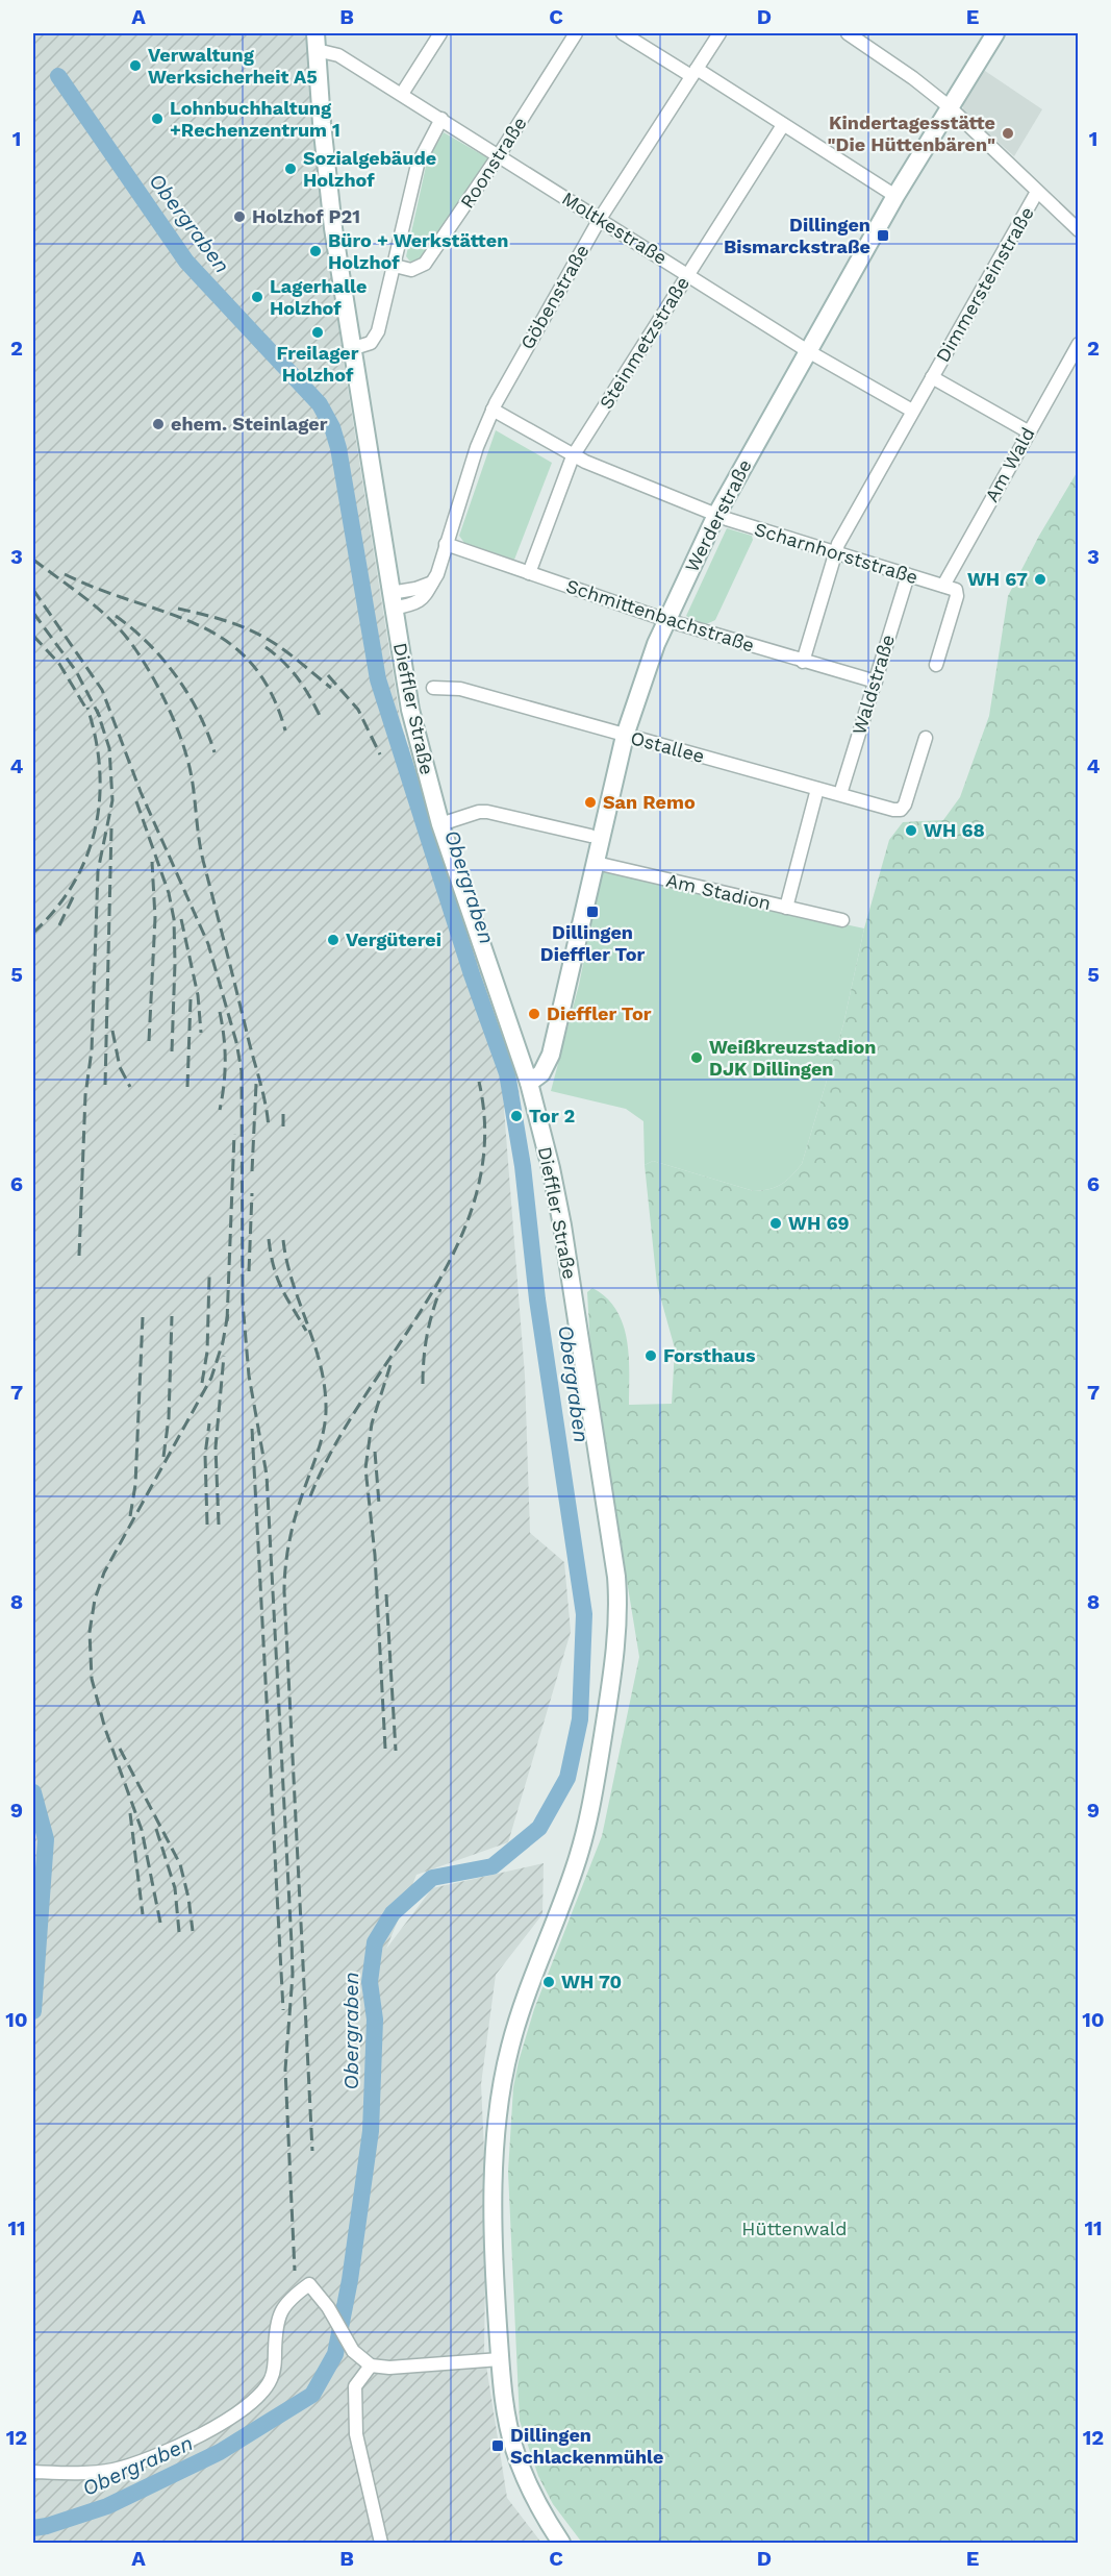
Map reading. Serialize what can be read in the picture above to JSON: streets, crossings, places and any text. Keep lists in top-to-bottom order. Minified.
{"streets":{"main road":["Werderstraße","Dieffler Straße"],"street":["Roonstraße","Moltkestraße","Dimmersteinstraße","Göbenstraße","Steinmetzstraße","Am Wald","Scharnhorststraße","Schmittenbachstraße","Waldstraße","Ostallee","Am Stadion"]},"crossings":[["Roonstraße","Moltkestraße"],["Moltkestraße","Dimmersteinstraße"],["Moltkestraße","Göbenstraße"],["Moltkestraße","Steinmetzstraße"],["Moltkestraße","Werderstraße"],["Moltkestraße","Dieffler Straße"],["Dimmersteinstraße","Am Wald"],["Dimmersteinstraße","Scharnhorststraße"],["Dimmersteinstraße","Schmittenbachstraße"],["Göbenstraße","Scharnhorststraße"],["Göbenstraße","Schmittenbachstraße"],["Göbenstraße","Dieffler Straße"],["Steinmetzstraße","Scharnhorststraße"],["Steinmetzstraße","Schmittenbachstraße"],["Am Wald","Scharnhorststraße"],["Werderstraße","Scharnhorststraße"],["Werderstraße","Schmittenbachstraße"],["Werderstraße","Dieffler Straße"],["Werderstraße","Ostallee"],["Werderstraße","Am Stadion"],["Scharnhorststraße","Waldstraße"],["Schmittenbachstraße","Waldstraße"],["Waldstraße","Ostallee"]],"water":["Obergraben"],"parks":["Hüttenwald"],"places":{"other":["Verwaltung Werksicherheit A5","Lohnbuchhaltung +Rechenzentrum 1","Kindertagesstätte \"Die Hüttenbären\"","Sozialgebäude Holzhof","Holzhof P21","Büro + Werkstätten Holzhof","Lagerhalle Holzhof","Freilager Holzhof","ehem. Steinlager","WH 67","San Remo","WH 68","Vergüterei","Dieffler Tor","Weißkreuzstadion DJK Dillingen","Tor 2","WH 69","Forsthaus","WH 70"],"transit":["Dillingen Bismarckstraße","Dillingen Dieffler Tor","Dillingen Schlackenmühle"]},"grid":{"columns":["A","B","C","D","E"],"rows":["1","2","3","4","5","6","7","8","9","10","11","12"]}}
